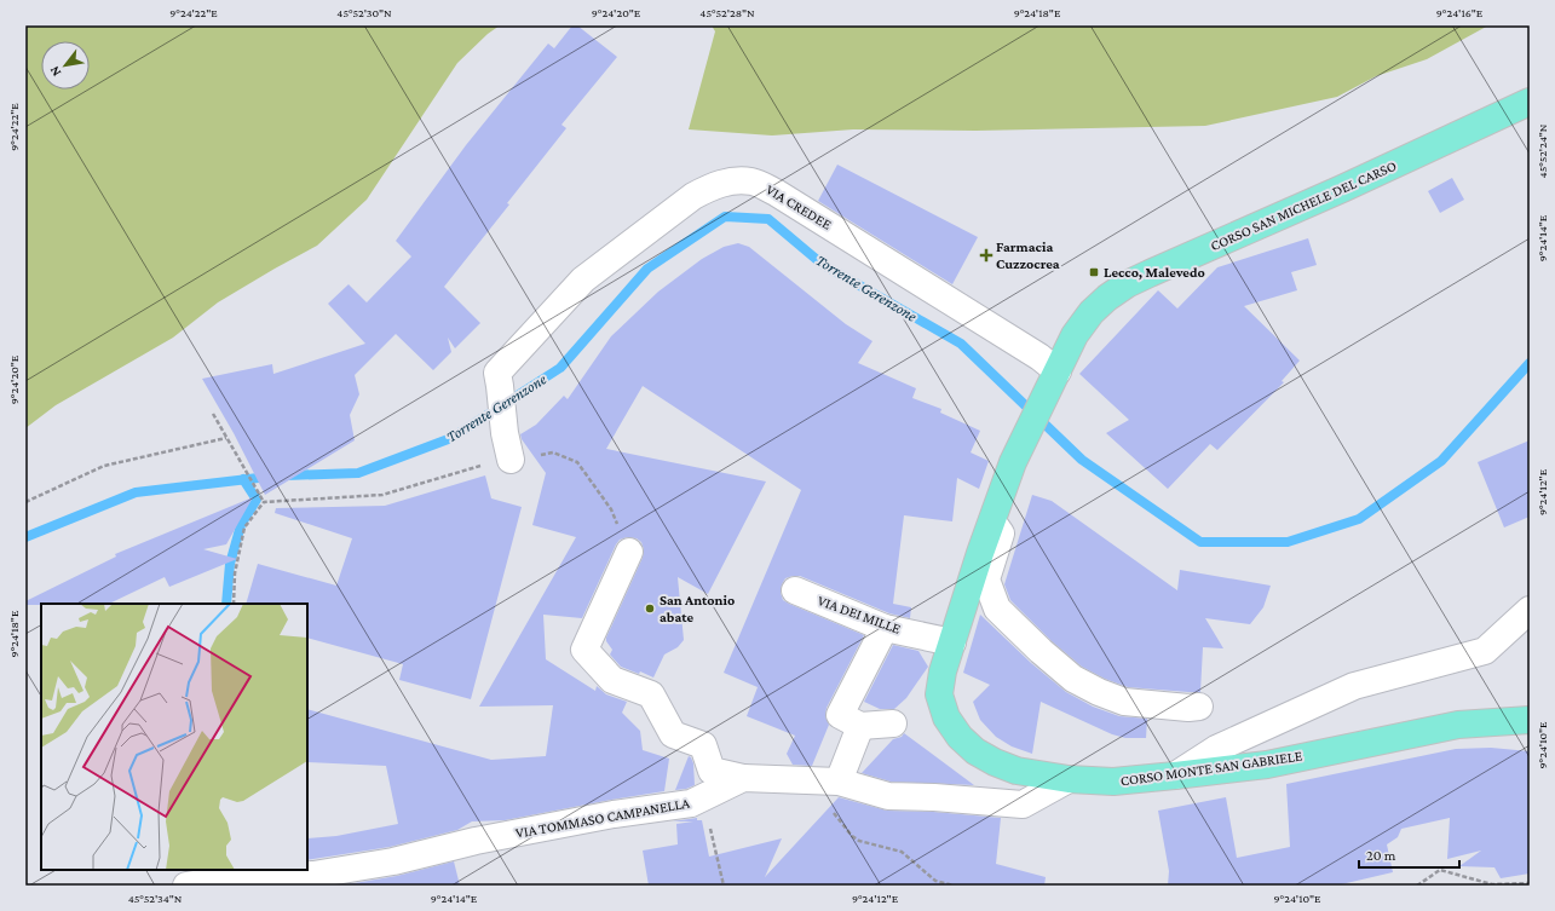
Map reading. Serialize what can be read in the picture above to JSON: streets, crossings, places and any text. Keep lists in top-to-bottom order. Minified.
{"streets":{"main road":["CORSO SAN MICHELE DEL CARSO","CORSO MONTE SAN GABRIELE"],"street":["VIA CREDEE","VIA DEI MILLE","VIA TOMMASO CAMPANELLA"]},"crossings":[["CORSO SAN MICHELE DEL CARSO","VIA CREDEE"],["CORSO SAN MICHELE DEL CARSO","CORSO MONTE SAN GABRIELE"],["VIA DEI MILLE","CORSO MONTE SAN GABRIELE"],["CORSO MONTE SAN GABRIELE","VIA TOMMASO CAMPANELLA"]],"water":["Torrente Gerenzone"],"places":{"health":["Farmacia Cuzzocrea"],"transit":["Lecco, Malevedo"],"other":["San Antonio abate"]},"scale_bar":"20 m","north":"bottom left","coordinates":["9°24'22\"E","45°52'30\"N","9°24'20\"E","45°52'28\"N","9°24'18\"E","9°24'16\"E","45°52'24\"N","9°24'14\"E","9°24'12\"E","9°24'10\"E","45°52'34\"N"]}
